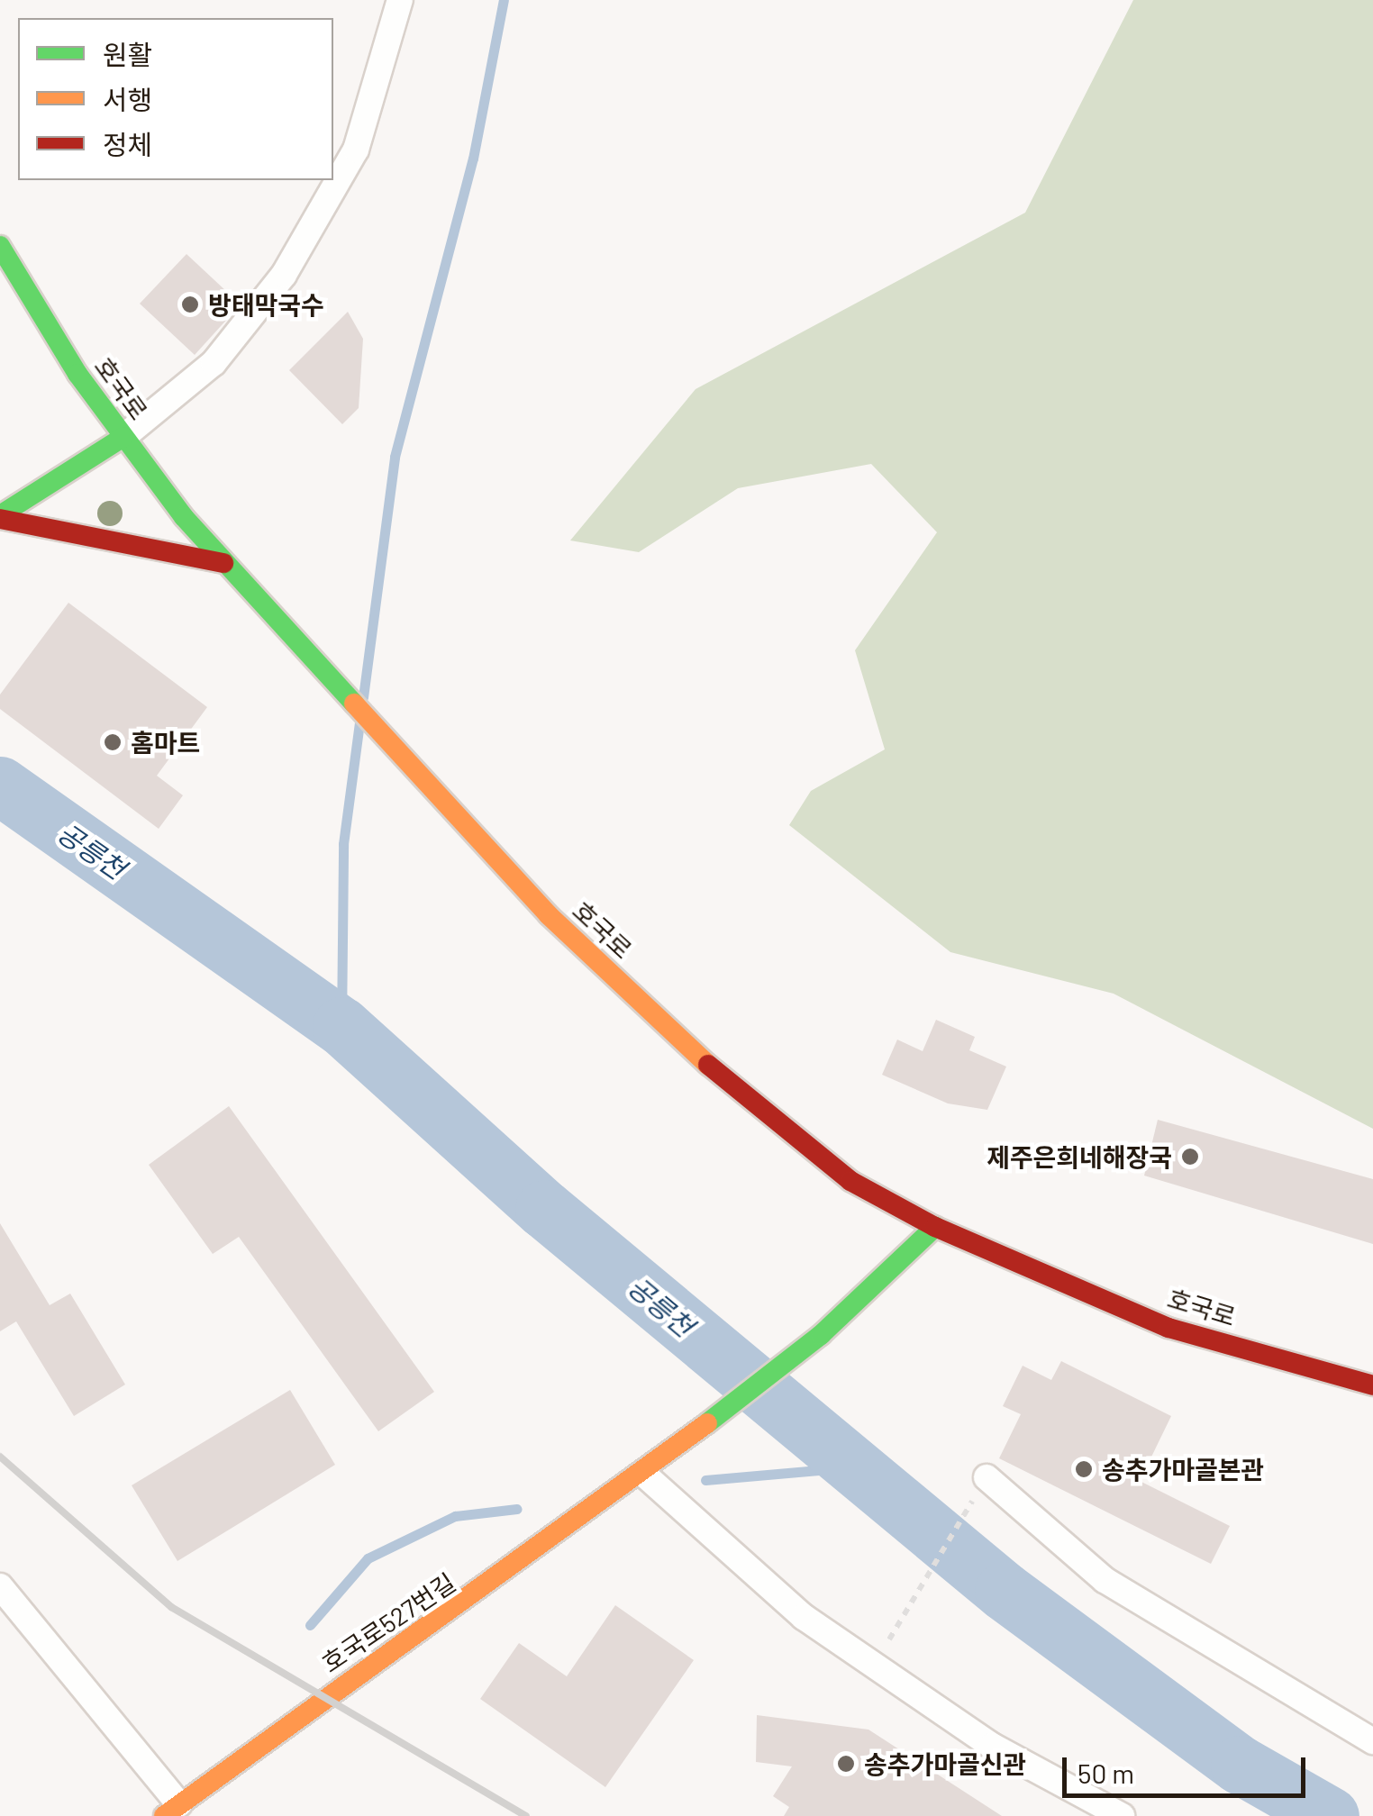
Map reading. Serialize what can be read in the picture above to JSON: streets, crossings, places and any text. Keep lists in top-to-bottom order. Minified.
{"streets":{"street":["호국로","호국로527번길"]},"crossings":[["호국로","호국로527번길"]],"water":["공릉천"],"places":["방태막국수","홈마트","제주은희네해장국","송추가마골본관","송추가마골신관"],"legend":["원활","서행","정체"],"scale_bar":"50 m"}
